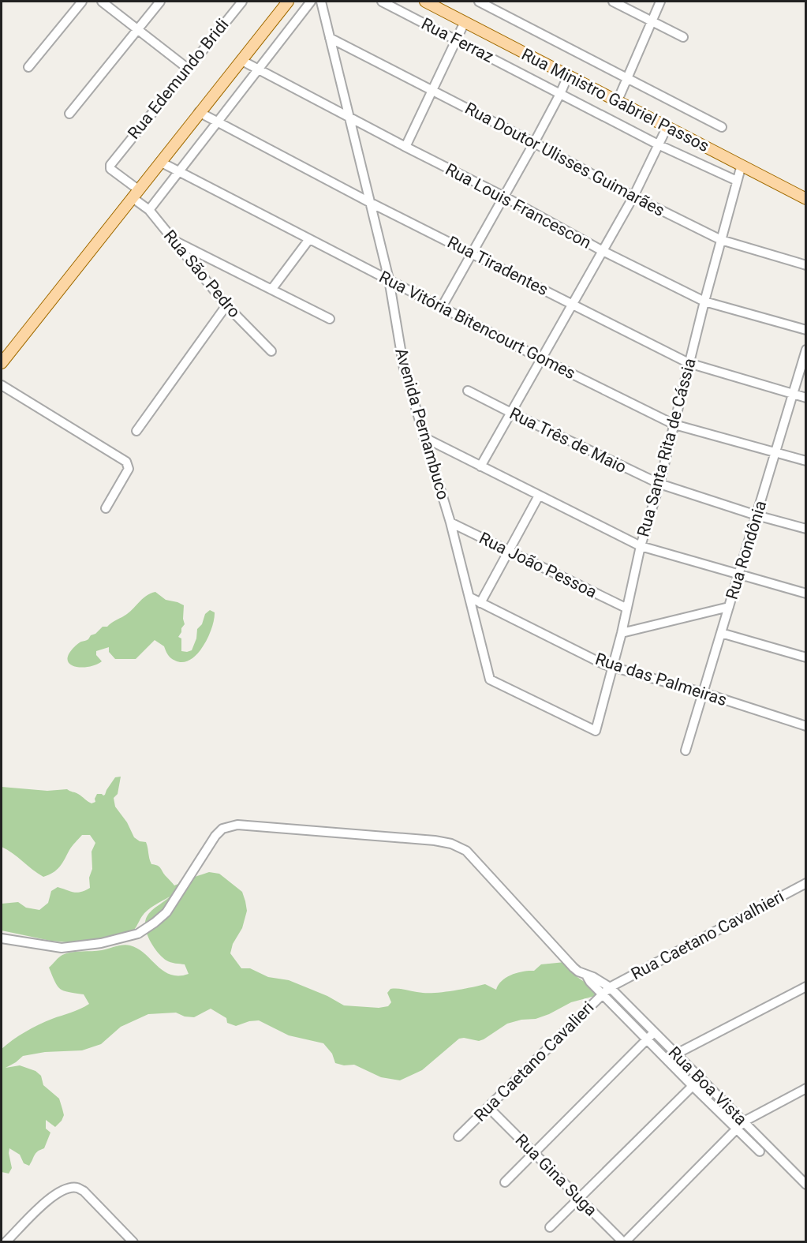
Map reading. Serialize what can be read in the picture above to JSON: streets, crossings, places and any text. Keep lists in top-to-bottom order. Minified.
{"streets":{"main road":["Rua Ministro Gabriel Passos"],"street":["Rua Ferraz","Rua Edemundo Bridi","Rua Doutor Ulisses Guimarães","Rua Louis Francescon","Rua Tiradentes","Rua São Pedro","Rua Vitória Bitencourt Gomes","Avenida Pernambuco","Rua Três de Maio","Rua Santa Rita de Cássia","Rua Rondônia","Rua João Pessoa","Rua das Palmeiras","Rua Caetano Cavalhieri","Rua Caetano Cavalieri","Rua Boa Vista","Rua Gina Suga"]},"crossings":[["Rua Ferraz","Rua Santa Rita de Cássia"],["Rua Edemundo Bridi","Rua São Pedro"],["Rua Ministro Gabriel Passos","Rua Santa Rita de Cássia"],["Rua Doutor Ulisses Guimarães","Avenida Pernambuco"],["Rua Doutor Ulisses Guimarães","Rua Santa Rita de Cássia"],["Rua Louis Francescon","Avenida Pernambuco"],["Rua Louis Francescon","Rua Santa Rita de Cássia"],["Rua Tiradentes","Avenida Pernambuco"],["Rua Tiradentes","Rua Santa Rita de Cássia"],["Rua Tiradentes","Rua Rondônia"],["Rua Vitória Bitencourt Gomes","Avenida Pernambuco"],["Rua Vitória Bitencourt Gomes","Rua Santa Rita de Cássia"],["Rua Vitória Bitencourt Gomes","Rua Rondônia"],["Avenida Pernambuco","Rua Santa Rita de Cássia"],["Avenida Pernambuco","Rua João Pessoa"],["Avenida Pernambuco","Rua das Palmeiras"],["Rua Três de Maio","Rua Santa Rita de Cássia"],["Rua Três de Maio","Rua Rondônia"],["Rua Santa Rita de Cássia","Rua João Pessoa"],["Rua Santa Rita de Cássia","Rua das Palmeiras"],["Rua Rondônia","Rua das Palmeiras"],["Rua Caetano Cavalhieri","Rua Caetano Cavalieri"],["Rua Caetano Cavalhieri","Rua Boa Vista"],["Rua Caetano Cavalieri","Rua Boa Vista"],["Rua Caetano Cavalieri","Rua Gina Suga"]]}
